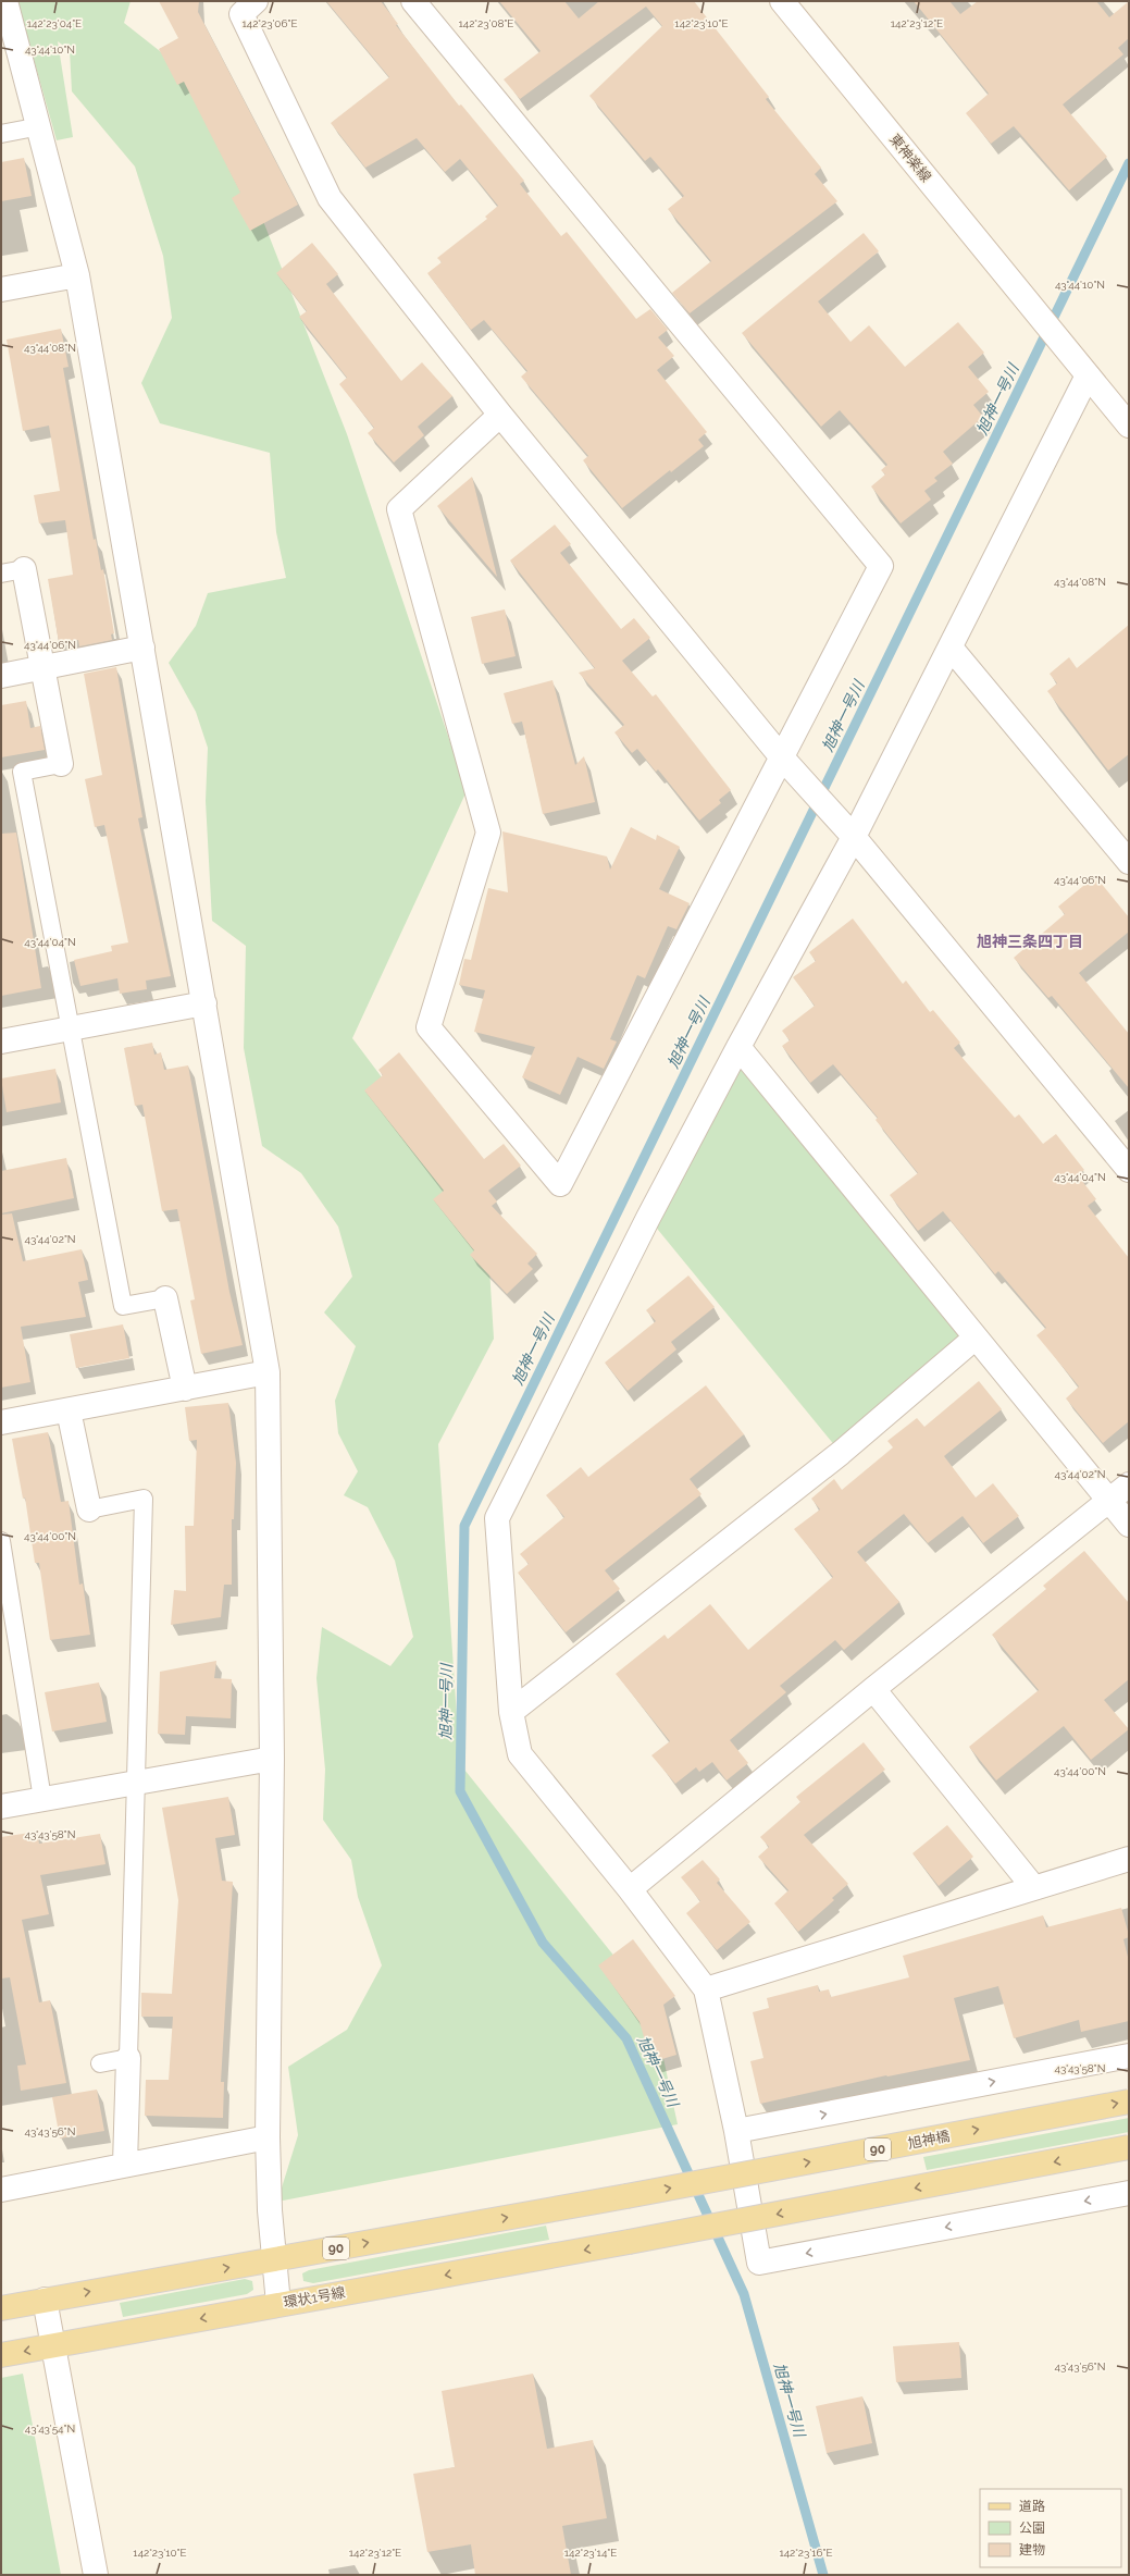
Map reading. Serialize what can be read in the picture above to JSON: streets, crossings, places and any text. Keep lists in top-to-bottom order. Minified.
{"streets":{"main road":["旭神橋","90","環状1号線"],"street":["東神楽線"]},"crossings":[["旭神橋","90"]],"one_way":["旭神橋","環状1号線"],"districts":["旭神三条四丁目"],"water":["旭神一号川"],"legend":["道路","公園","建物"],"coordinates":["142°23'04\"E","142°23'06\"E","142°23'08\"E","142°23'10\"E","142°23'12\"E","43°44'10\"N","43°44'08\"N","43°44'06\"N","43°44'04\"N","43°44'02\"N","43°44'00\"N","43°43'58\"N","43°43'56\"N","43°43'54\"N","142°23'14\"E","142°23'16\"E"]}
